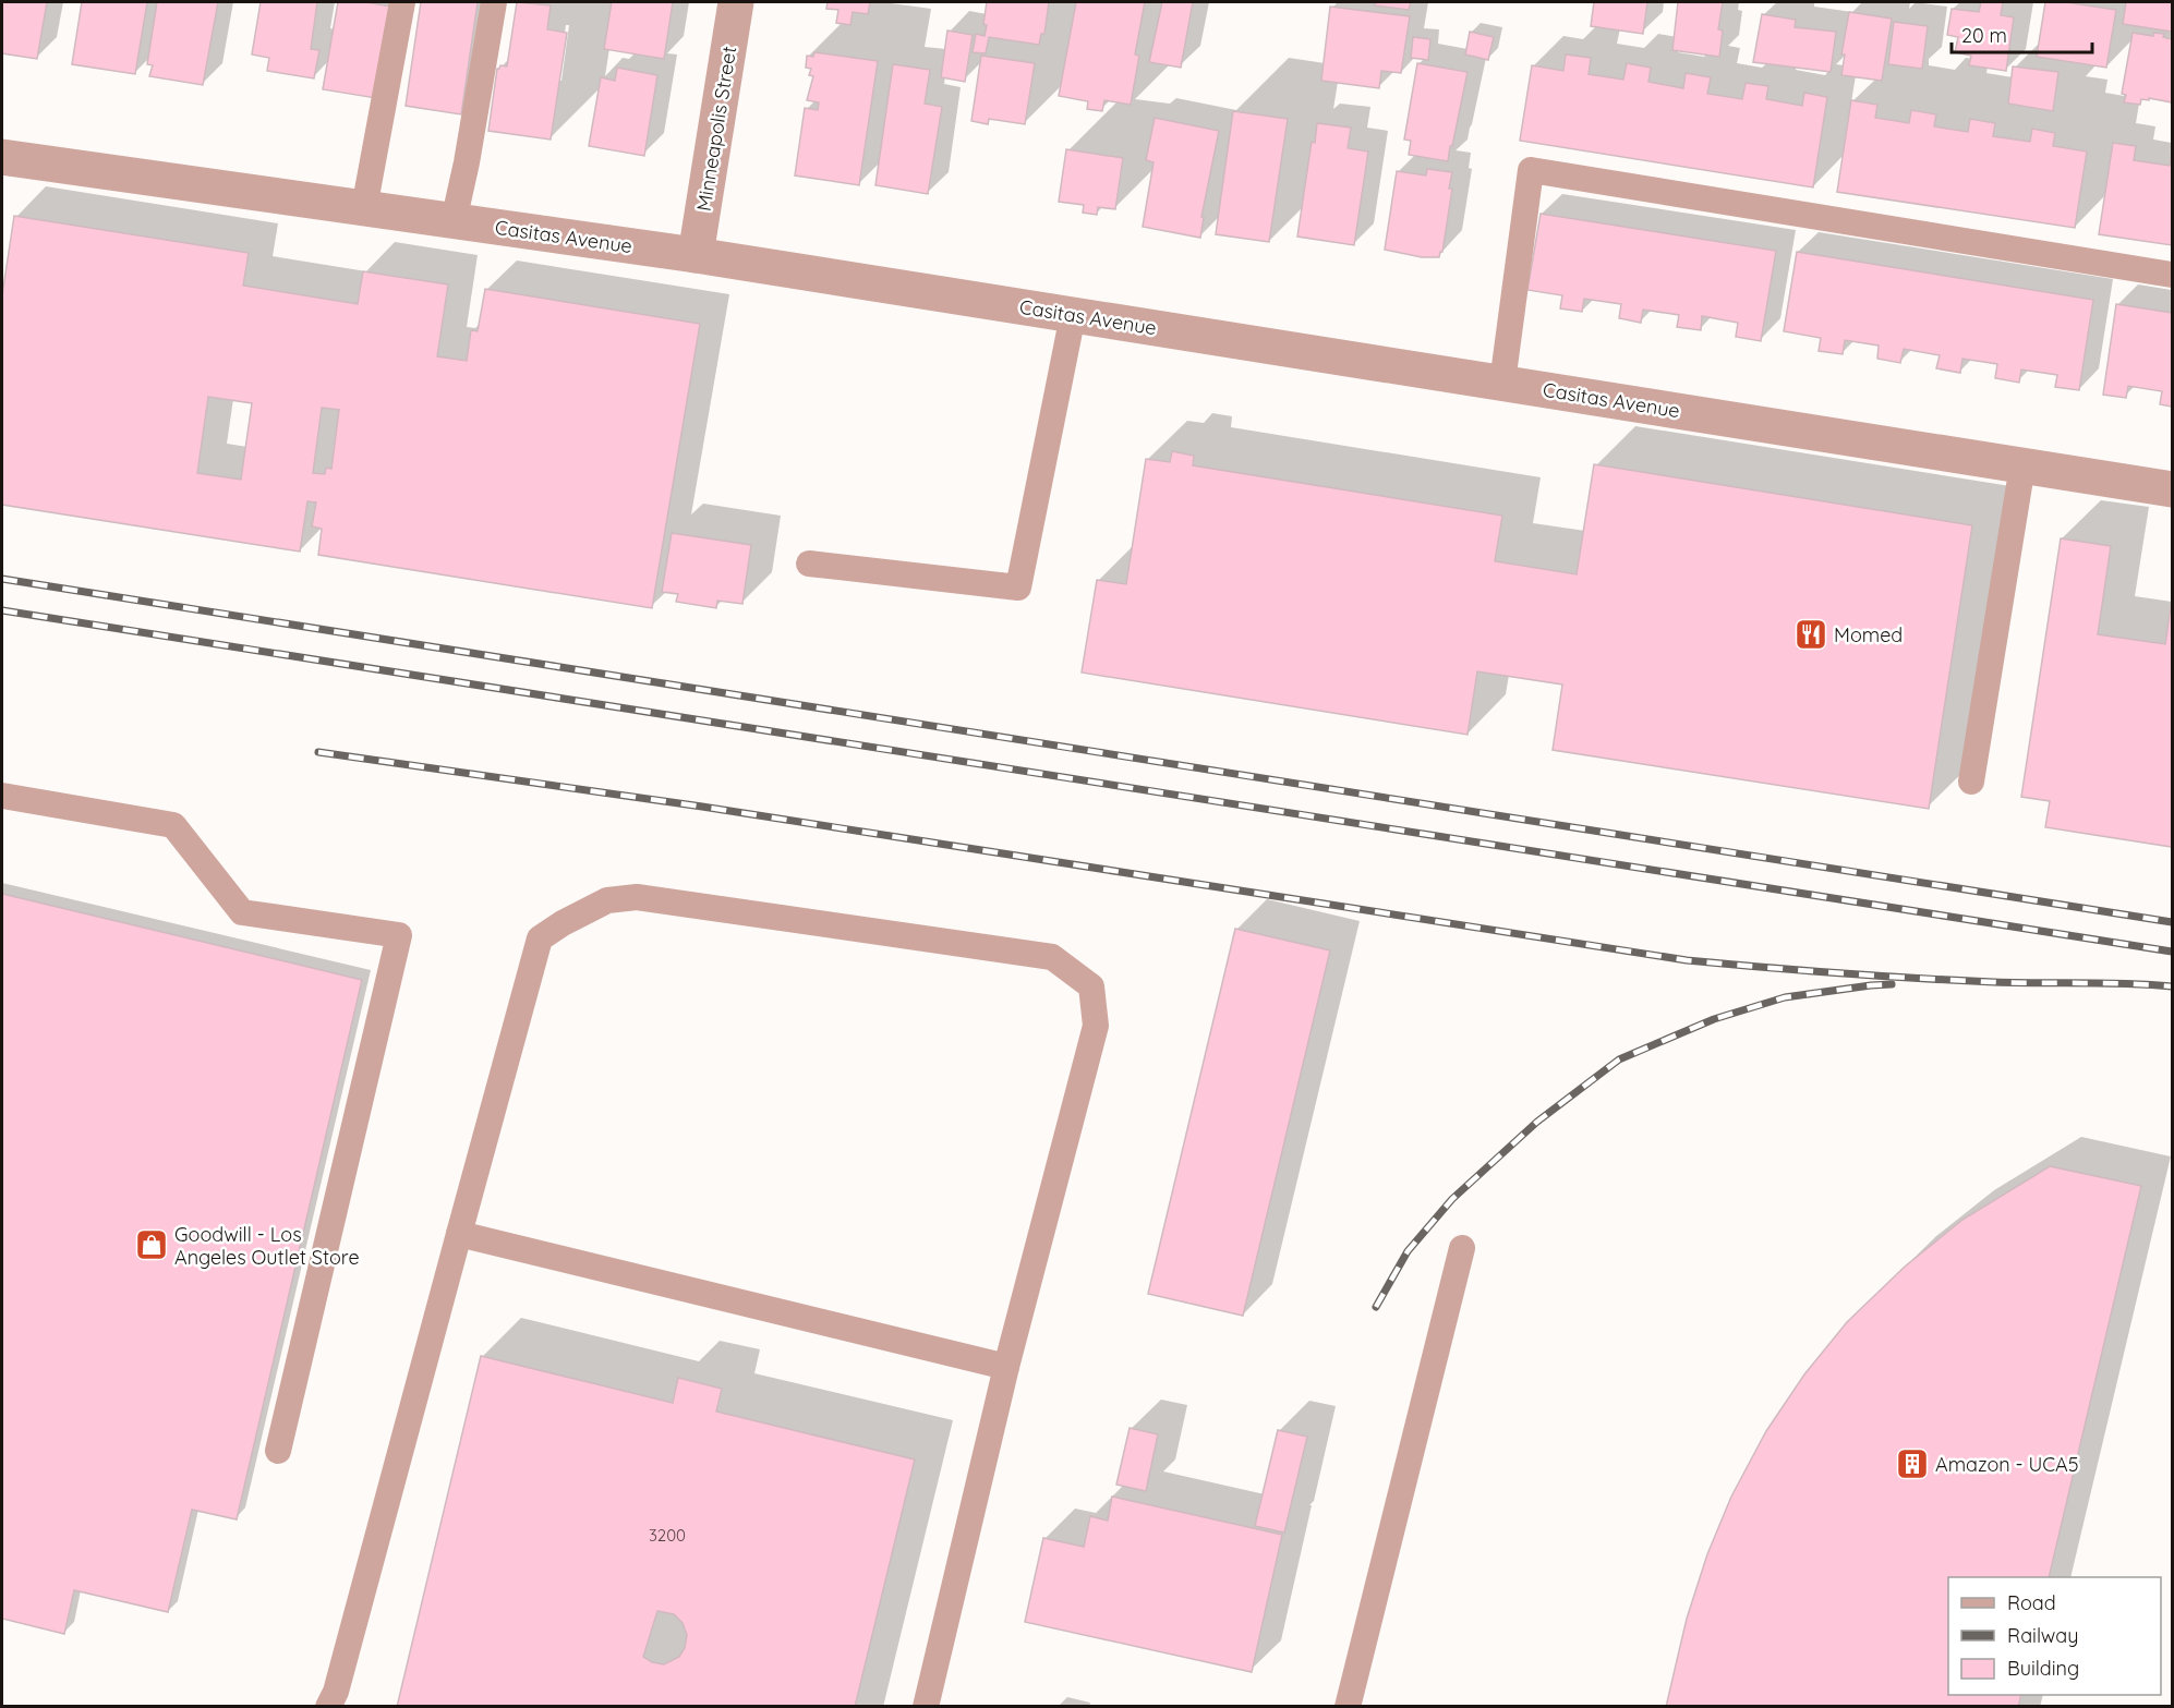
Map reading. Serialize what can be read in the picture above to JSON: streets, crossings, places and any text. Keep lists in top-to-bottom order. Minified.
{"streets":{"street":["Minneapolis Street","Casitas Avenue"]},"crossings":[["Minneapolis Street","Casitas Avenue"]],"places":{"restaurant":["Momed"],"shop":["Goodwill - Los Angeles Outlet Store"],"building":["Amazon - UCA5"]},"house_numbers":["3200"],"legend":["Road","Railway","Building"],"scale_bar":"20 m"}
